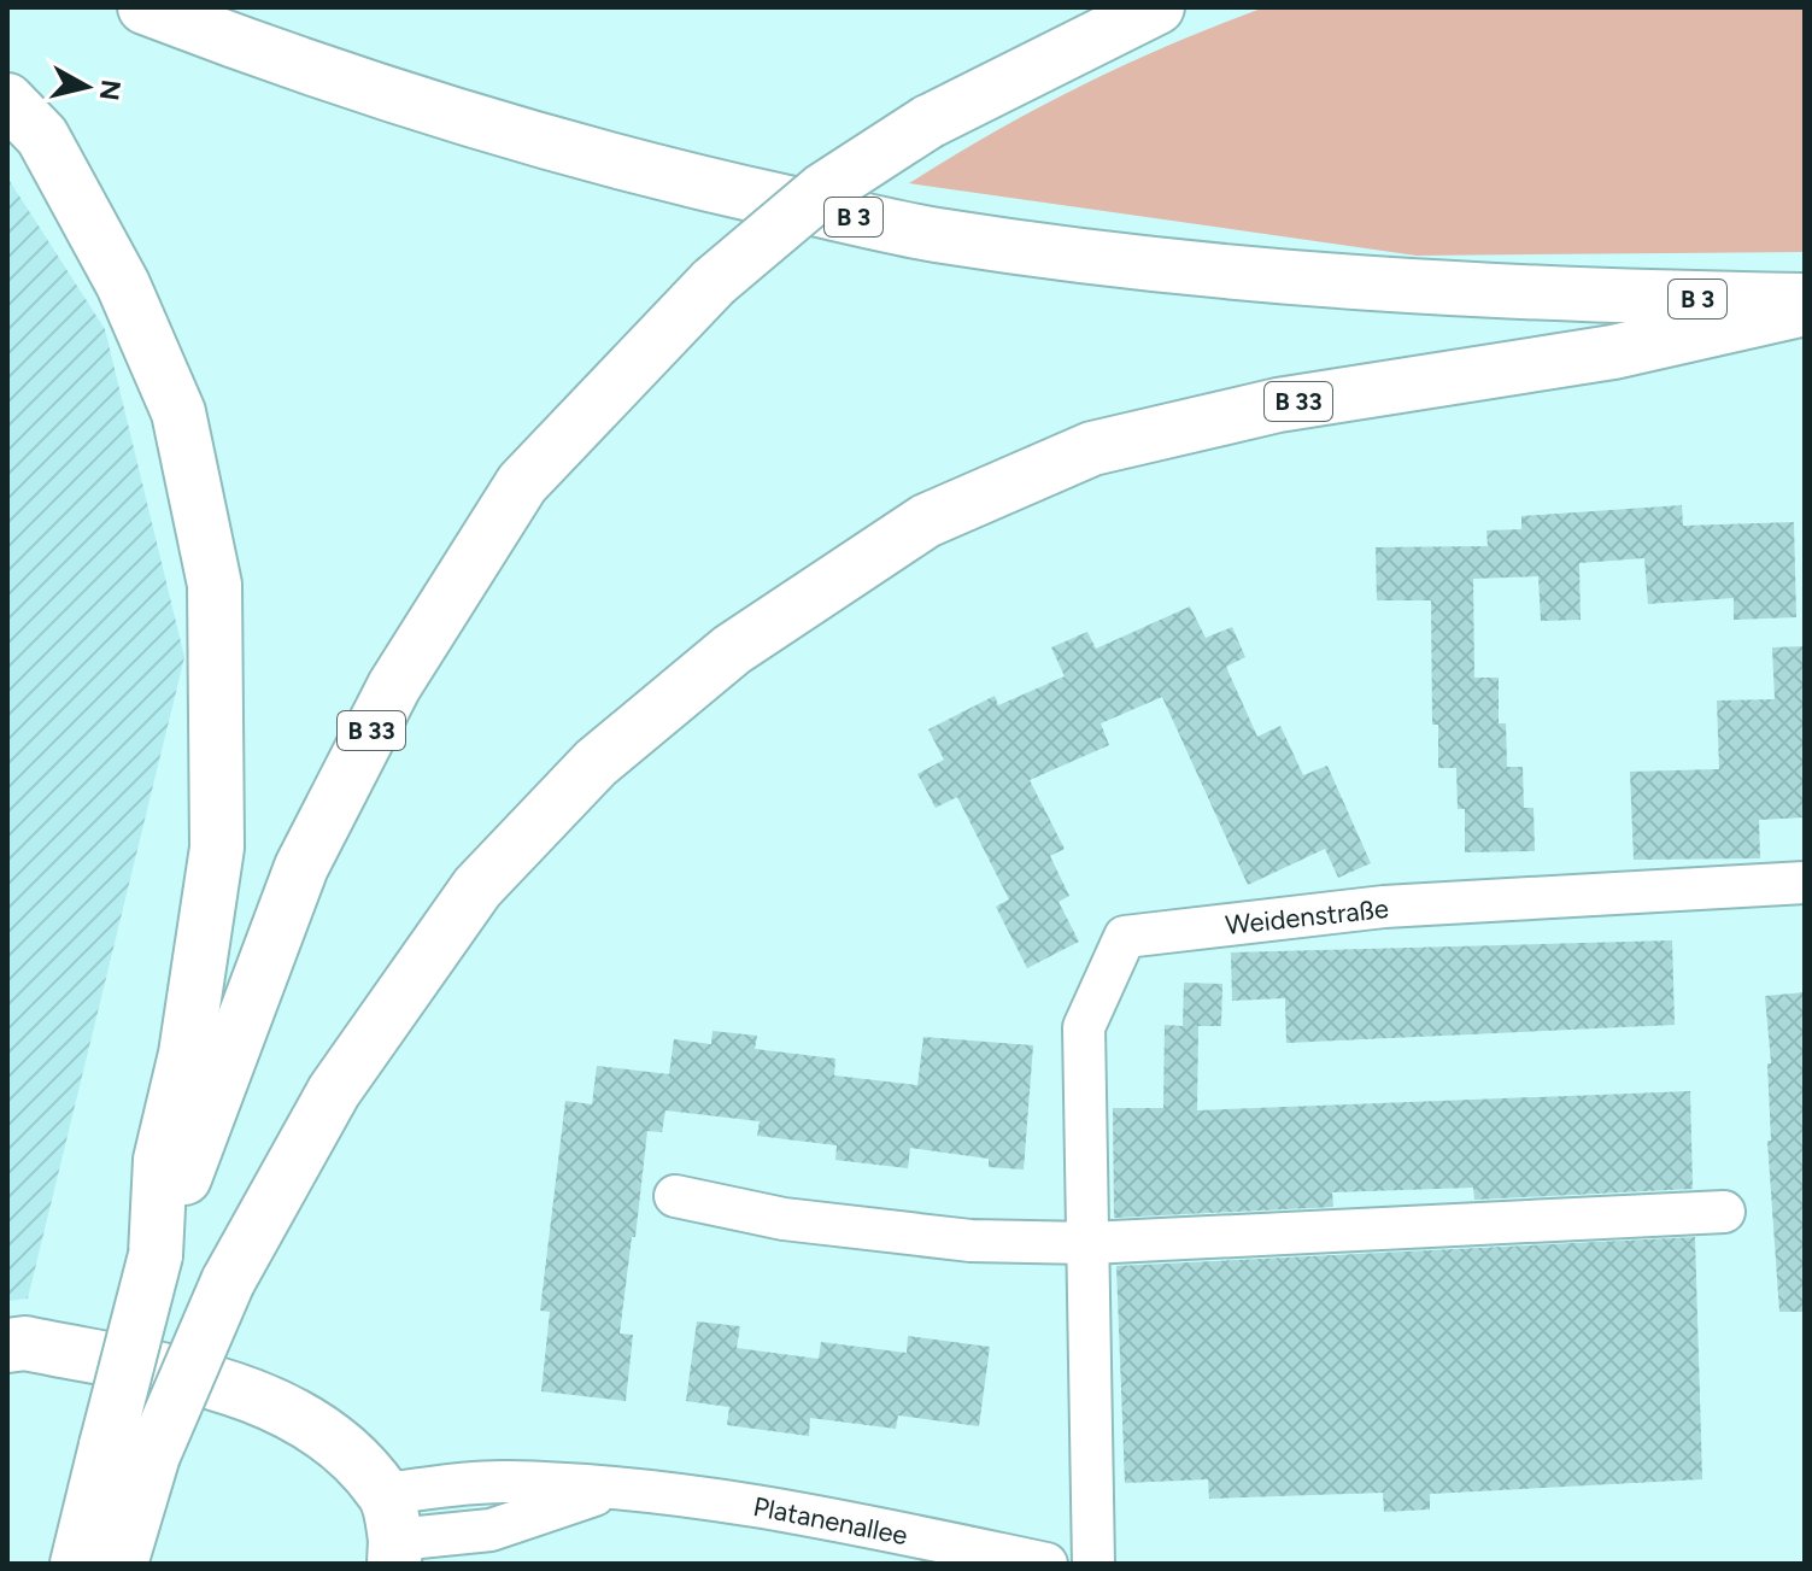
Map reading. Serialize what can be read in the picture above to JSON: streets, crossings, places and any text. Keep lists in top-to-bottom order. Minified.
{"streets":{"main road":["B 3","B 33"],"street":["Weidenstraße","Platanenallee"]},"north":"right"}
